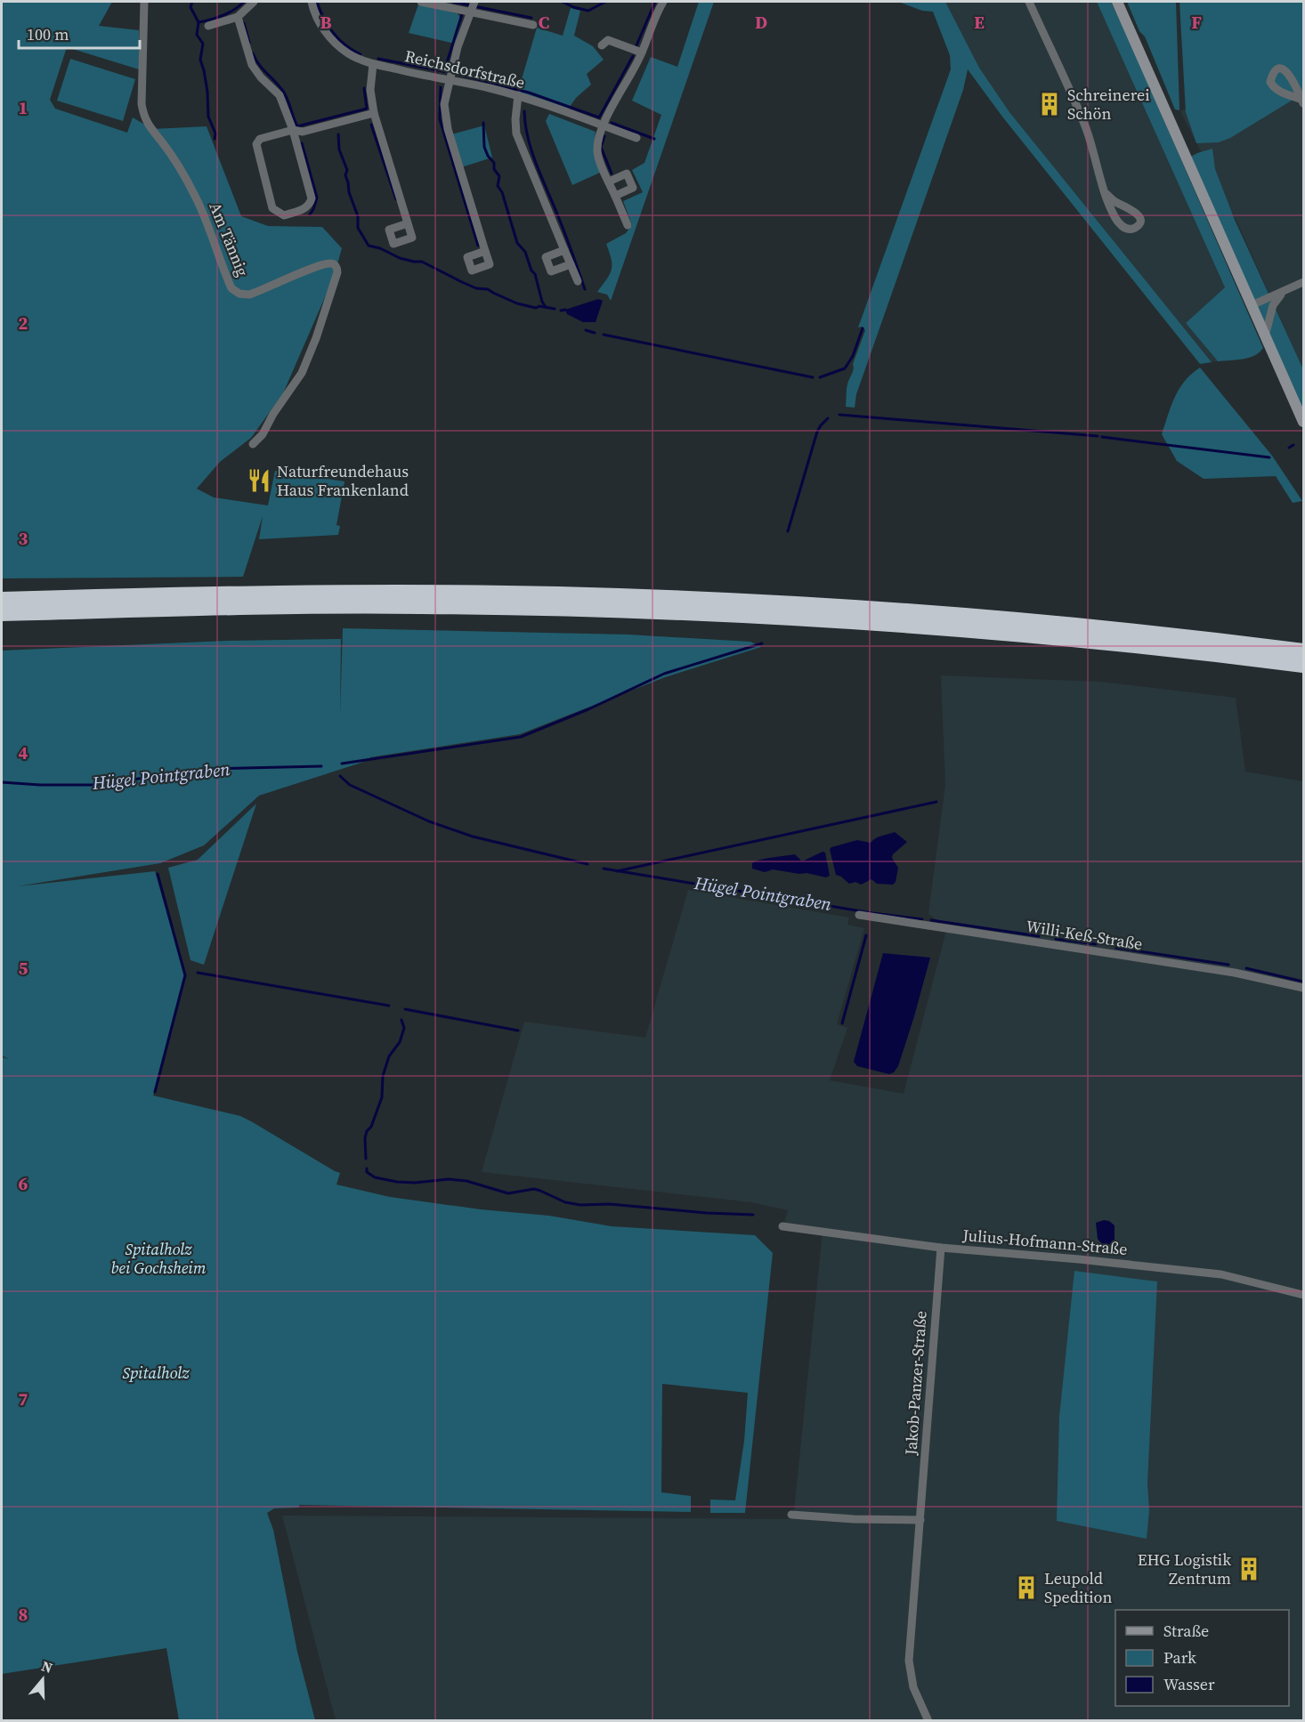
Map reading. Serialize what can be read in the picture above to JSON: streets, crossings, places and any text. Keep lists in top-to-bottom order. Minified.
{"streets":{"street":["Reichsdorfstraße","Am Tännig","Willi-Keß-Straße","Julius-Hofmann-Straße","Jakob-Panzer-Straße"]},"crossings":[["Julius-Hofmann-Straße","Jakob-Panzer-Straße"]],"water":["Hügel Pointgraben"],"parks":["Spitalholz bei Gochsheim","Spitalholz"],"places":{"building":["Schreinerei Schön","EHG Logistik Zentrum","Leupold Spedition"],"restaurant":["Naturfreundehaus Haus Frankenland"]},"legend":["Straße","Park","Wasser"],"scale_bar":"100 m","north":"top","grid":{"columns":["B","C","D","E","F"],"rows":["1","2","3","4","5","6","7","8"]}}
